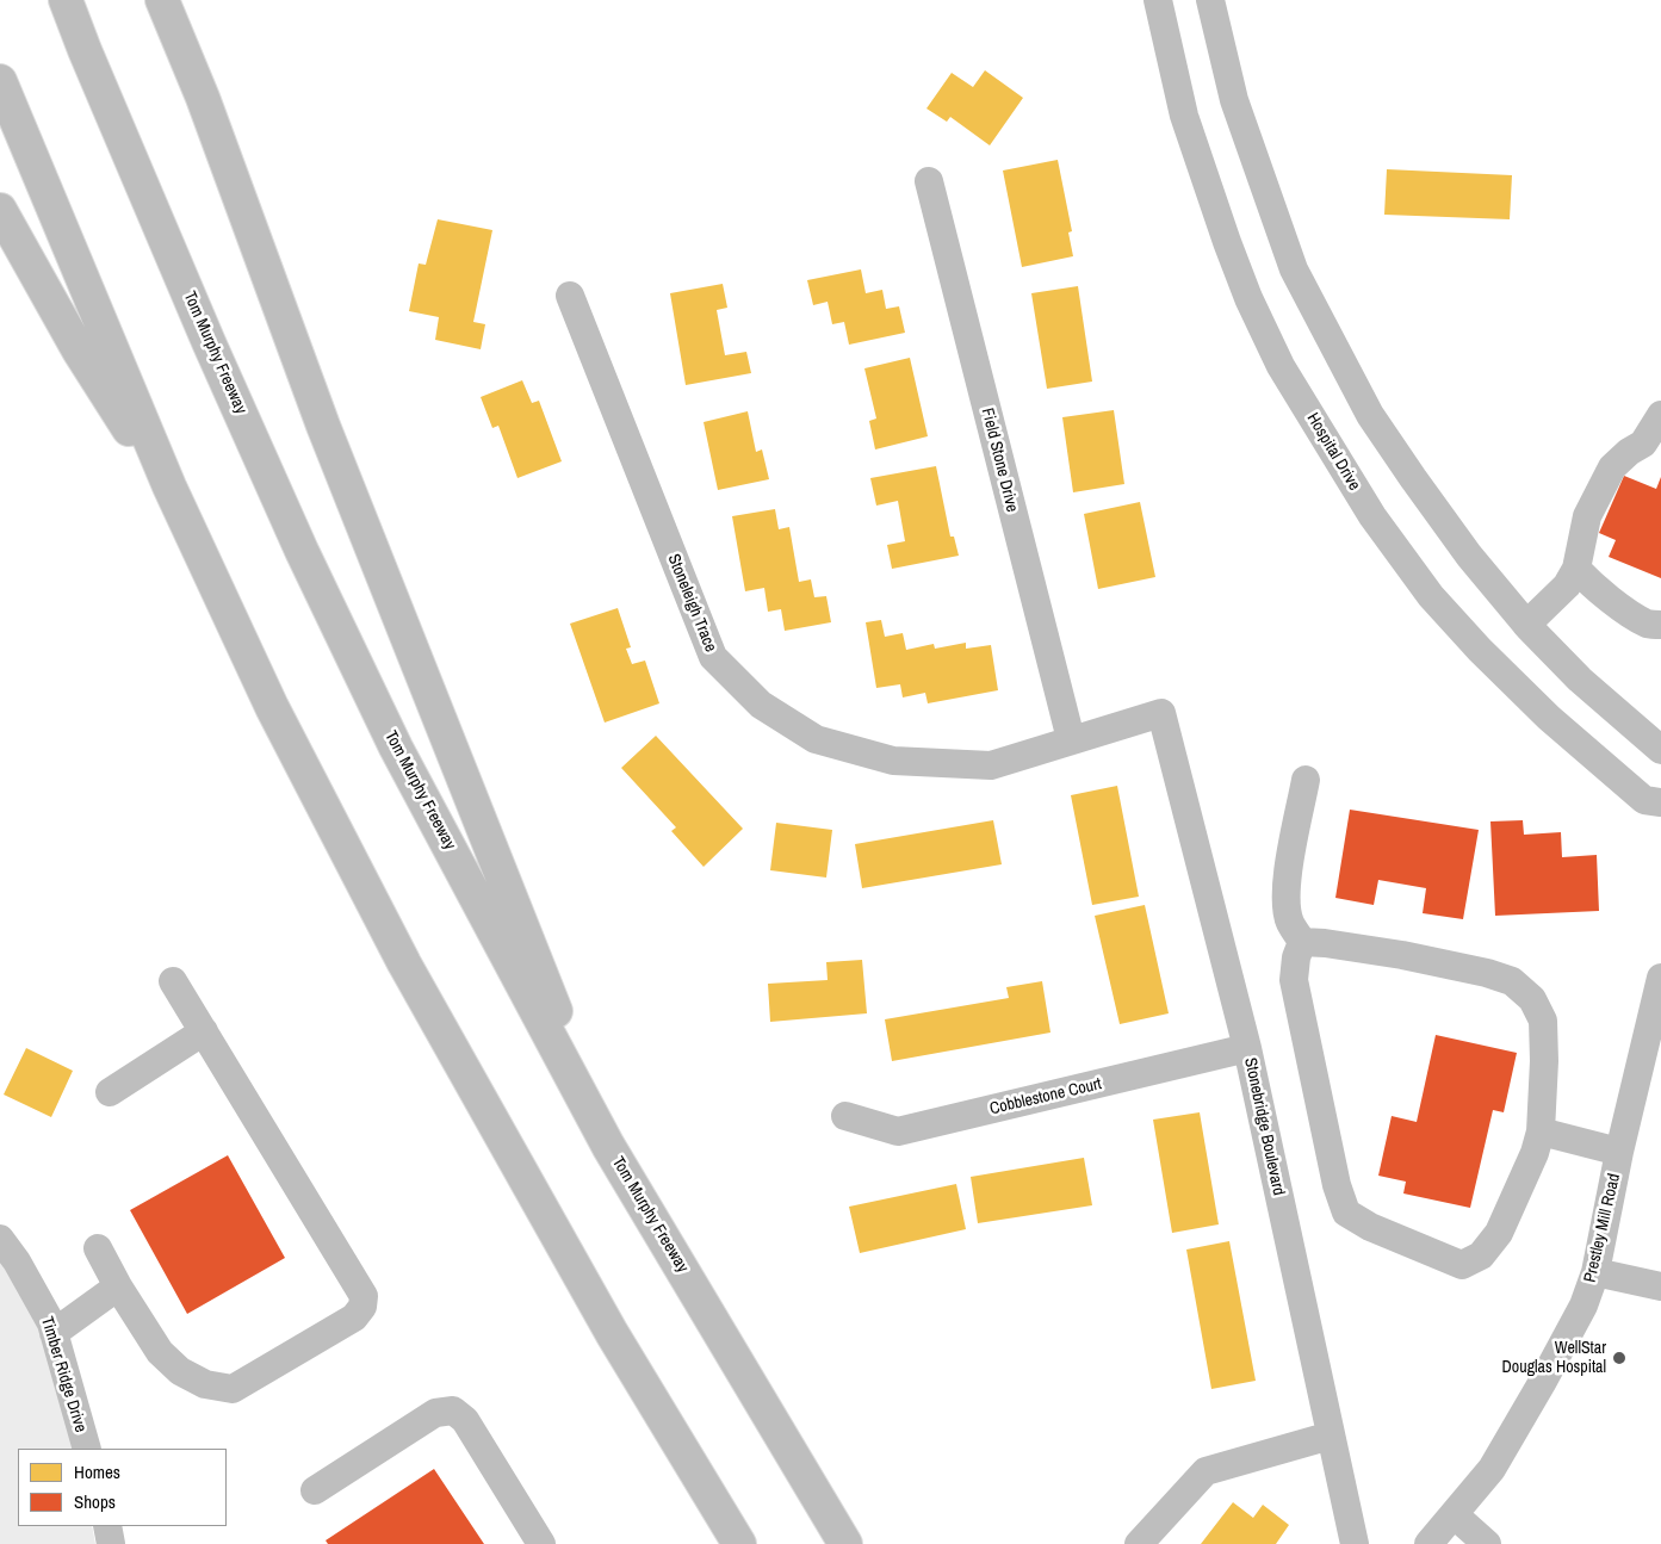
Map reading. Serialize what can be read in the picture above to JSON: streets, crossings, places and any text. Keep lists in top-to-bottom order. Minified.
{"streets":{"highway":["Tom Murphy Freeway"],"street":["Hospital Drive","Field Stone Drive","Stoneleigh Trace","Cobblestone Court","Stonebridge Boulevard","Prestley Mill Road","Timber Ridge Drive"]},"crossings":[["Field Stone Drive","Stoneleigh Trace"],["Stoneleigh Trace","Stonebridge Boulevard"],["Cobblestone Court","Stonebridge Boulevard"]],"places":["WellStar Douglas Hospital"],"legend":["Homes","Shops"]}
